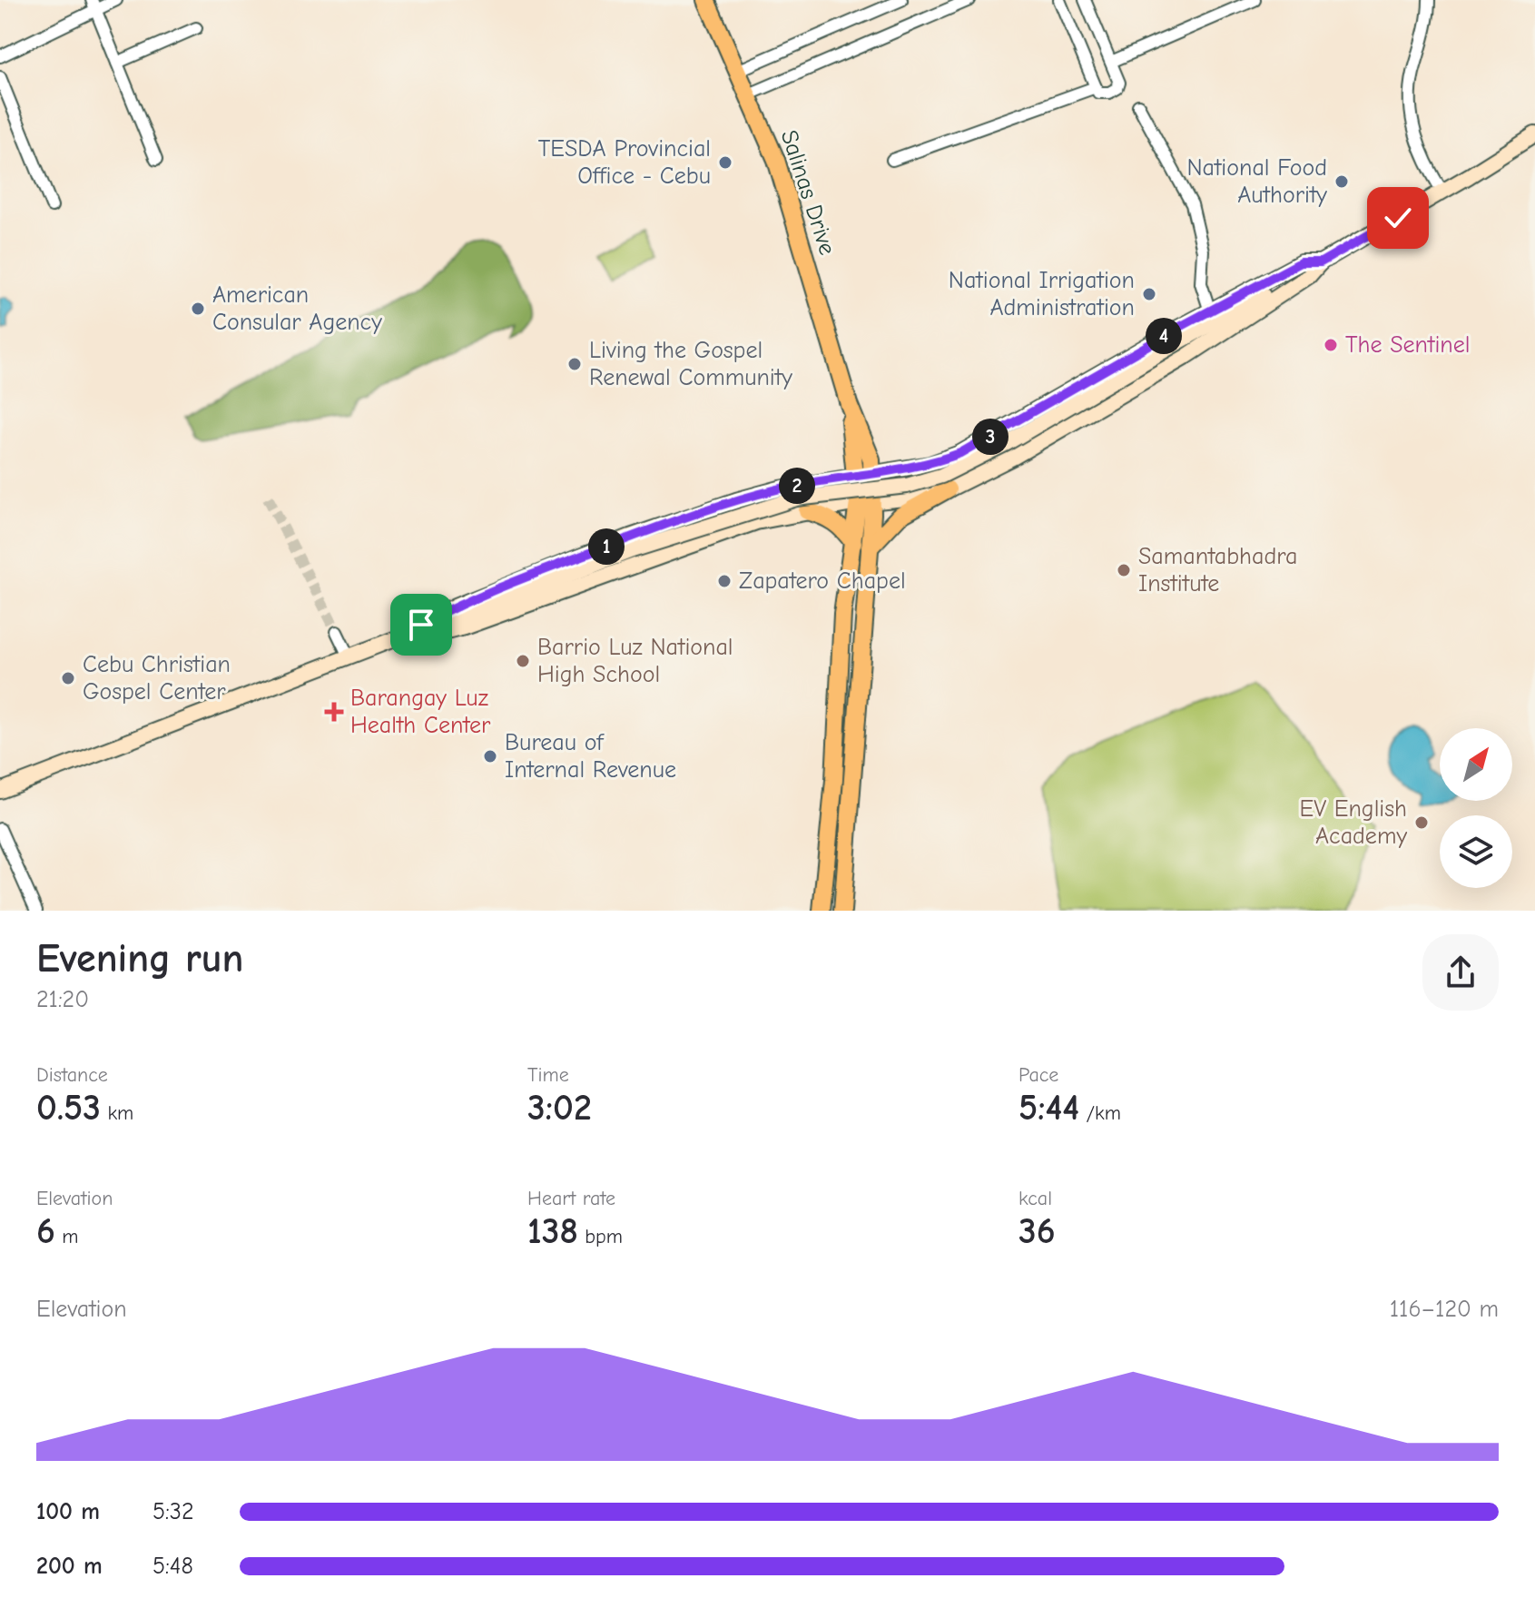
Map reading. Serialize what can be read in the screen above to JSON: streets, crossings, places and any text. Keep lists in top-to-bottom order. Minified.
{"streets":{"main road":["Salinas Drive"]},"places":{"other":["TESDA Provincial Office - Cebu","National Food Authority","National Irrigation Administration","American Consular Agency","The Sentinel","Living the Gospel Renewal Community","Samantabhadra Institute","Zapatero Chapel","Barrio Luz National High School","Cebu Christian Gospel Center","Bureau of Internal Revenue","EV English Academy"],"health":["Barangay Luz Health Center"]},"north":"top right","page":{"pins":["4","3","2","1"],"heading":["Evening run","21:20"],"stats":[["Distance","0.53 km"],["Time","3:02"],["Pace","5:44 /km"],["Elevation","6 m"],["Heart rate","138 bpm"],["kcal","36"]],"chart":["Elevation","116–120 m"],"list":[{"name":"100 m","note":"5:32"},{"name":"200 m","note":"5:48"}]}}
